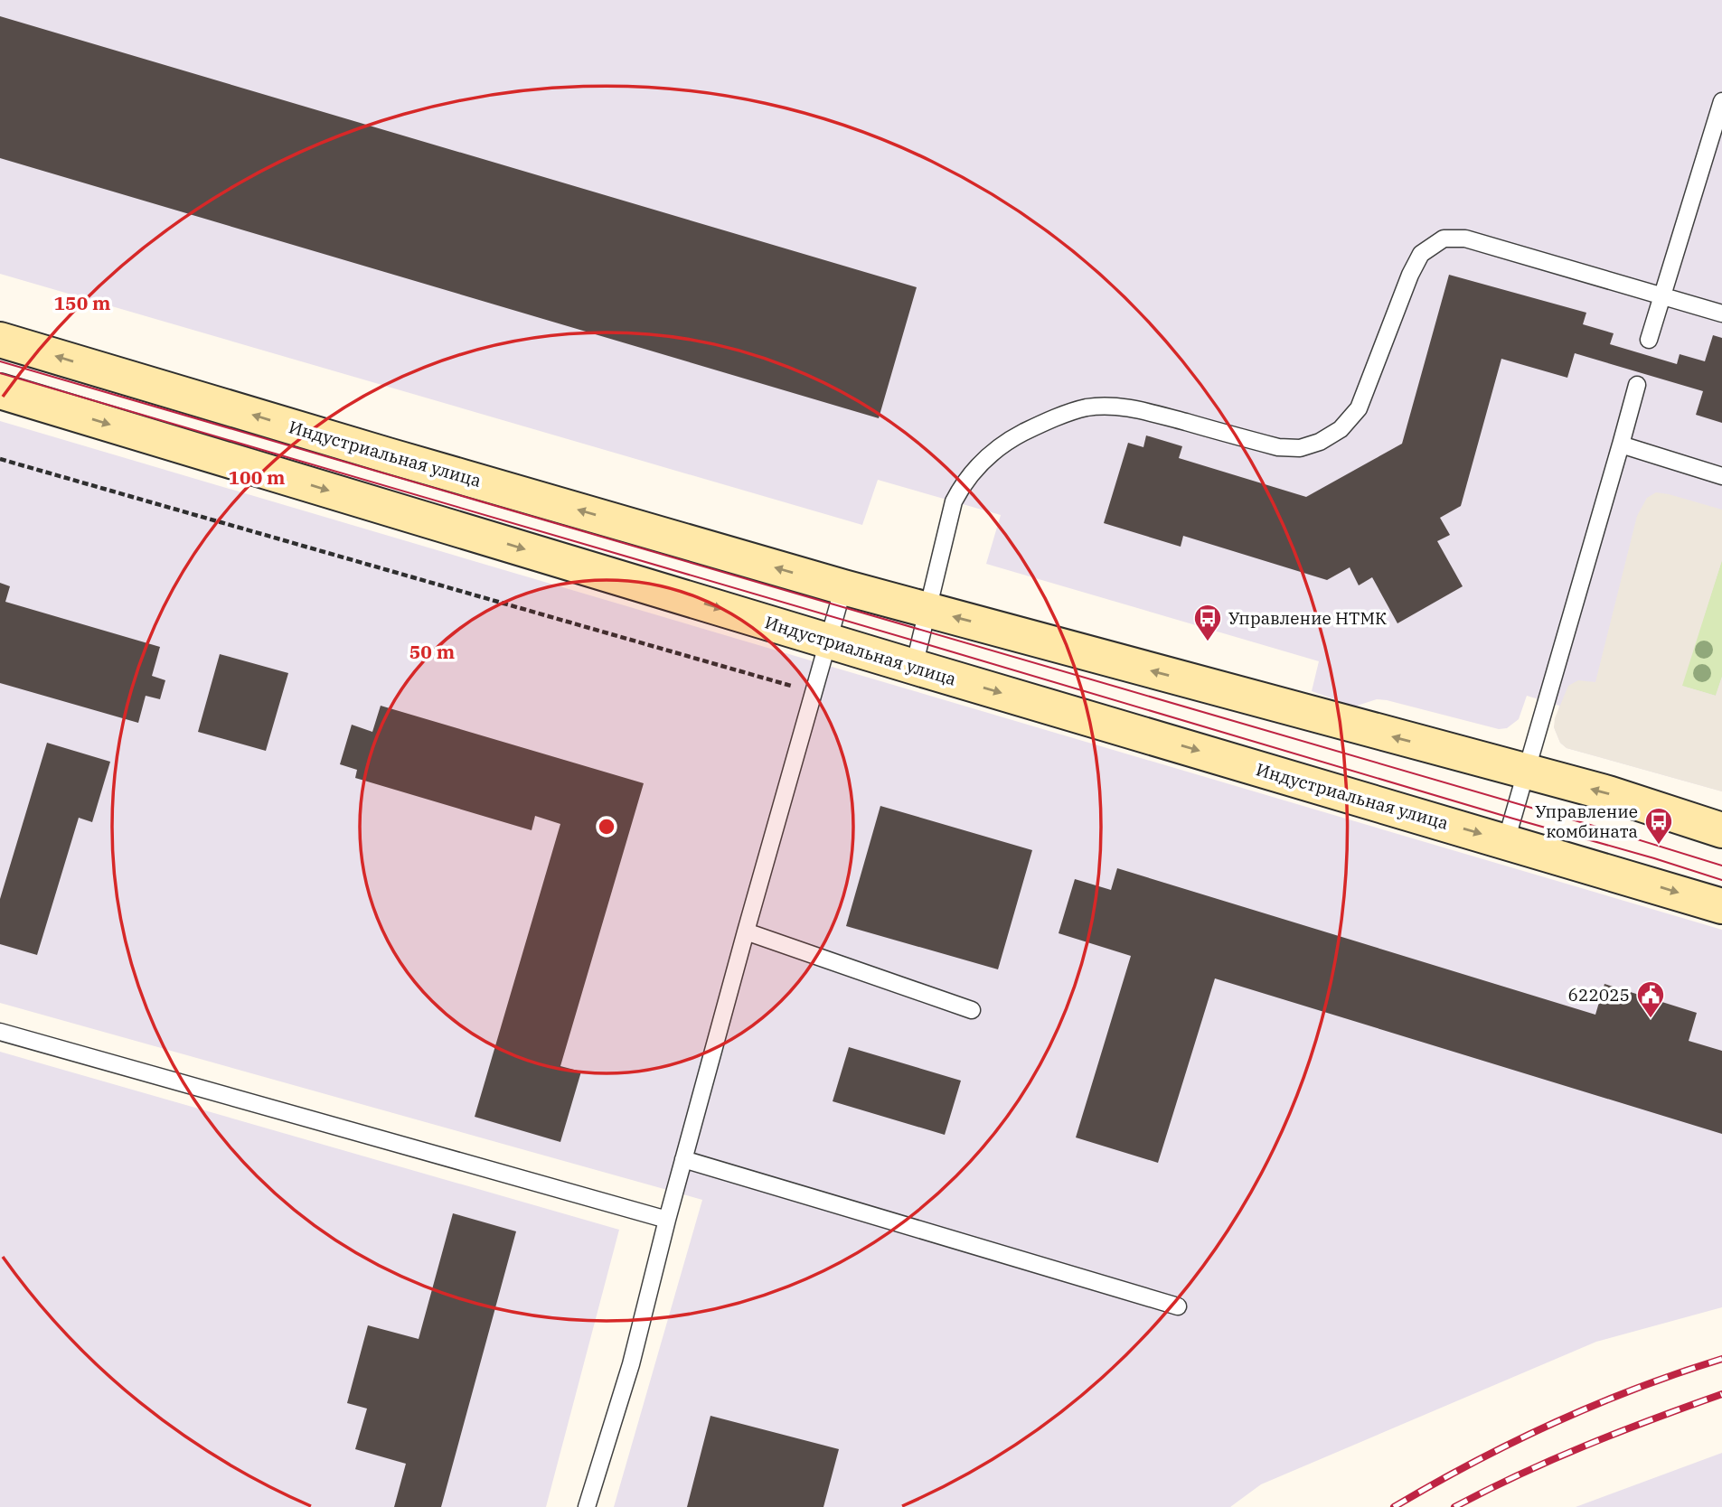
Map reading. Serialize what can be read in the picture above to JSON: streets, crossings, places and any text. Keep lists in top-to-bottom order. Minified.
{"streets":{"main road":["Индустриальная улица"]},"places":{"bus stop":["Управление НТМК","Управление комбината"],"public building":["622025"]},"rings":["150 m","100 m","50 m"]}
